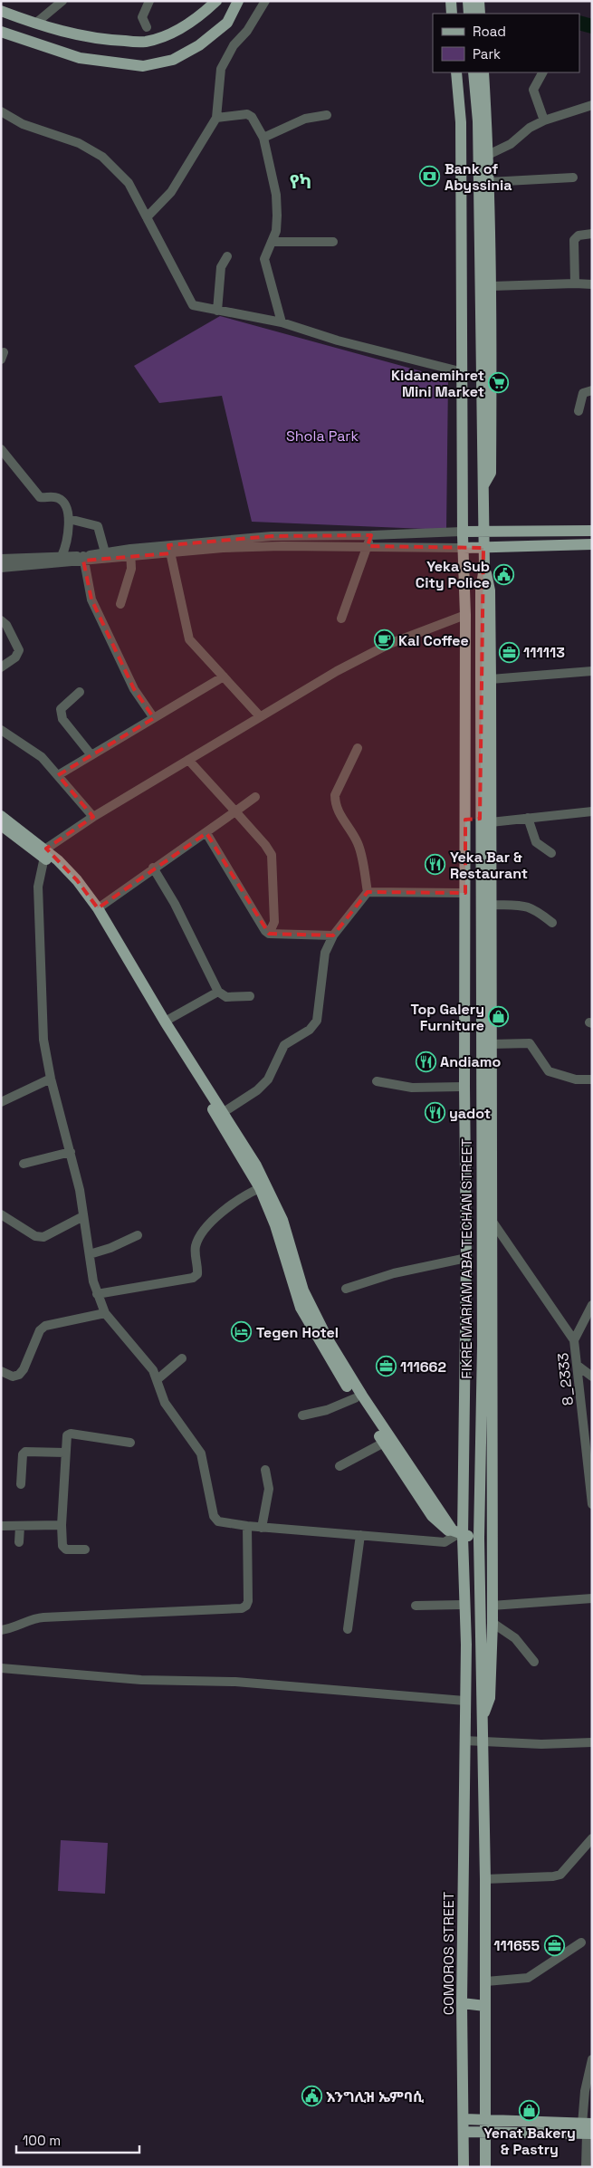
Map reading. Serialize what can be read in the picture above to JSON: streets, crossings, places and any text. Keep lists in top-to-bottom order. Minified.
{"streets":{"main road":["FIKRE MARIAM ABA TECHAN STREET","COMOROS STREET"],"street":["8_2333"]},"crossings":[["FIKRE MARIAM ABA TECHAN STREET","COMOROS STREET"]],"districts":["የካ"],"parks":["Shola Park"],"places":{"bank":["Bank of Abyssinia"],"supermarket":["Kidanemihret Mini Market"],"public building":["Yeka Sub City Police","እንግሊዝ ኤምባሲ"],"cafe":["Kal Coffee"],"office":["111113","111662","111655"],"restaurant":["Yeka Bar & Restaurant","Andiamo","yadot"],"shop":["Top Galery Furniture","Yenat Bakery & Pastry"],"hotel":["Tegen Hotel"]},"legend":["Road","Park"],"scale_bar":"100 m"}
